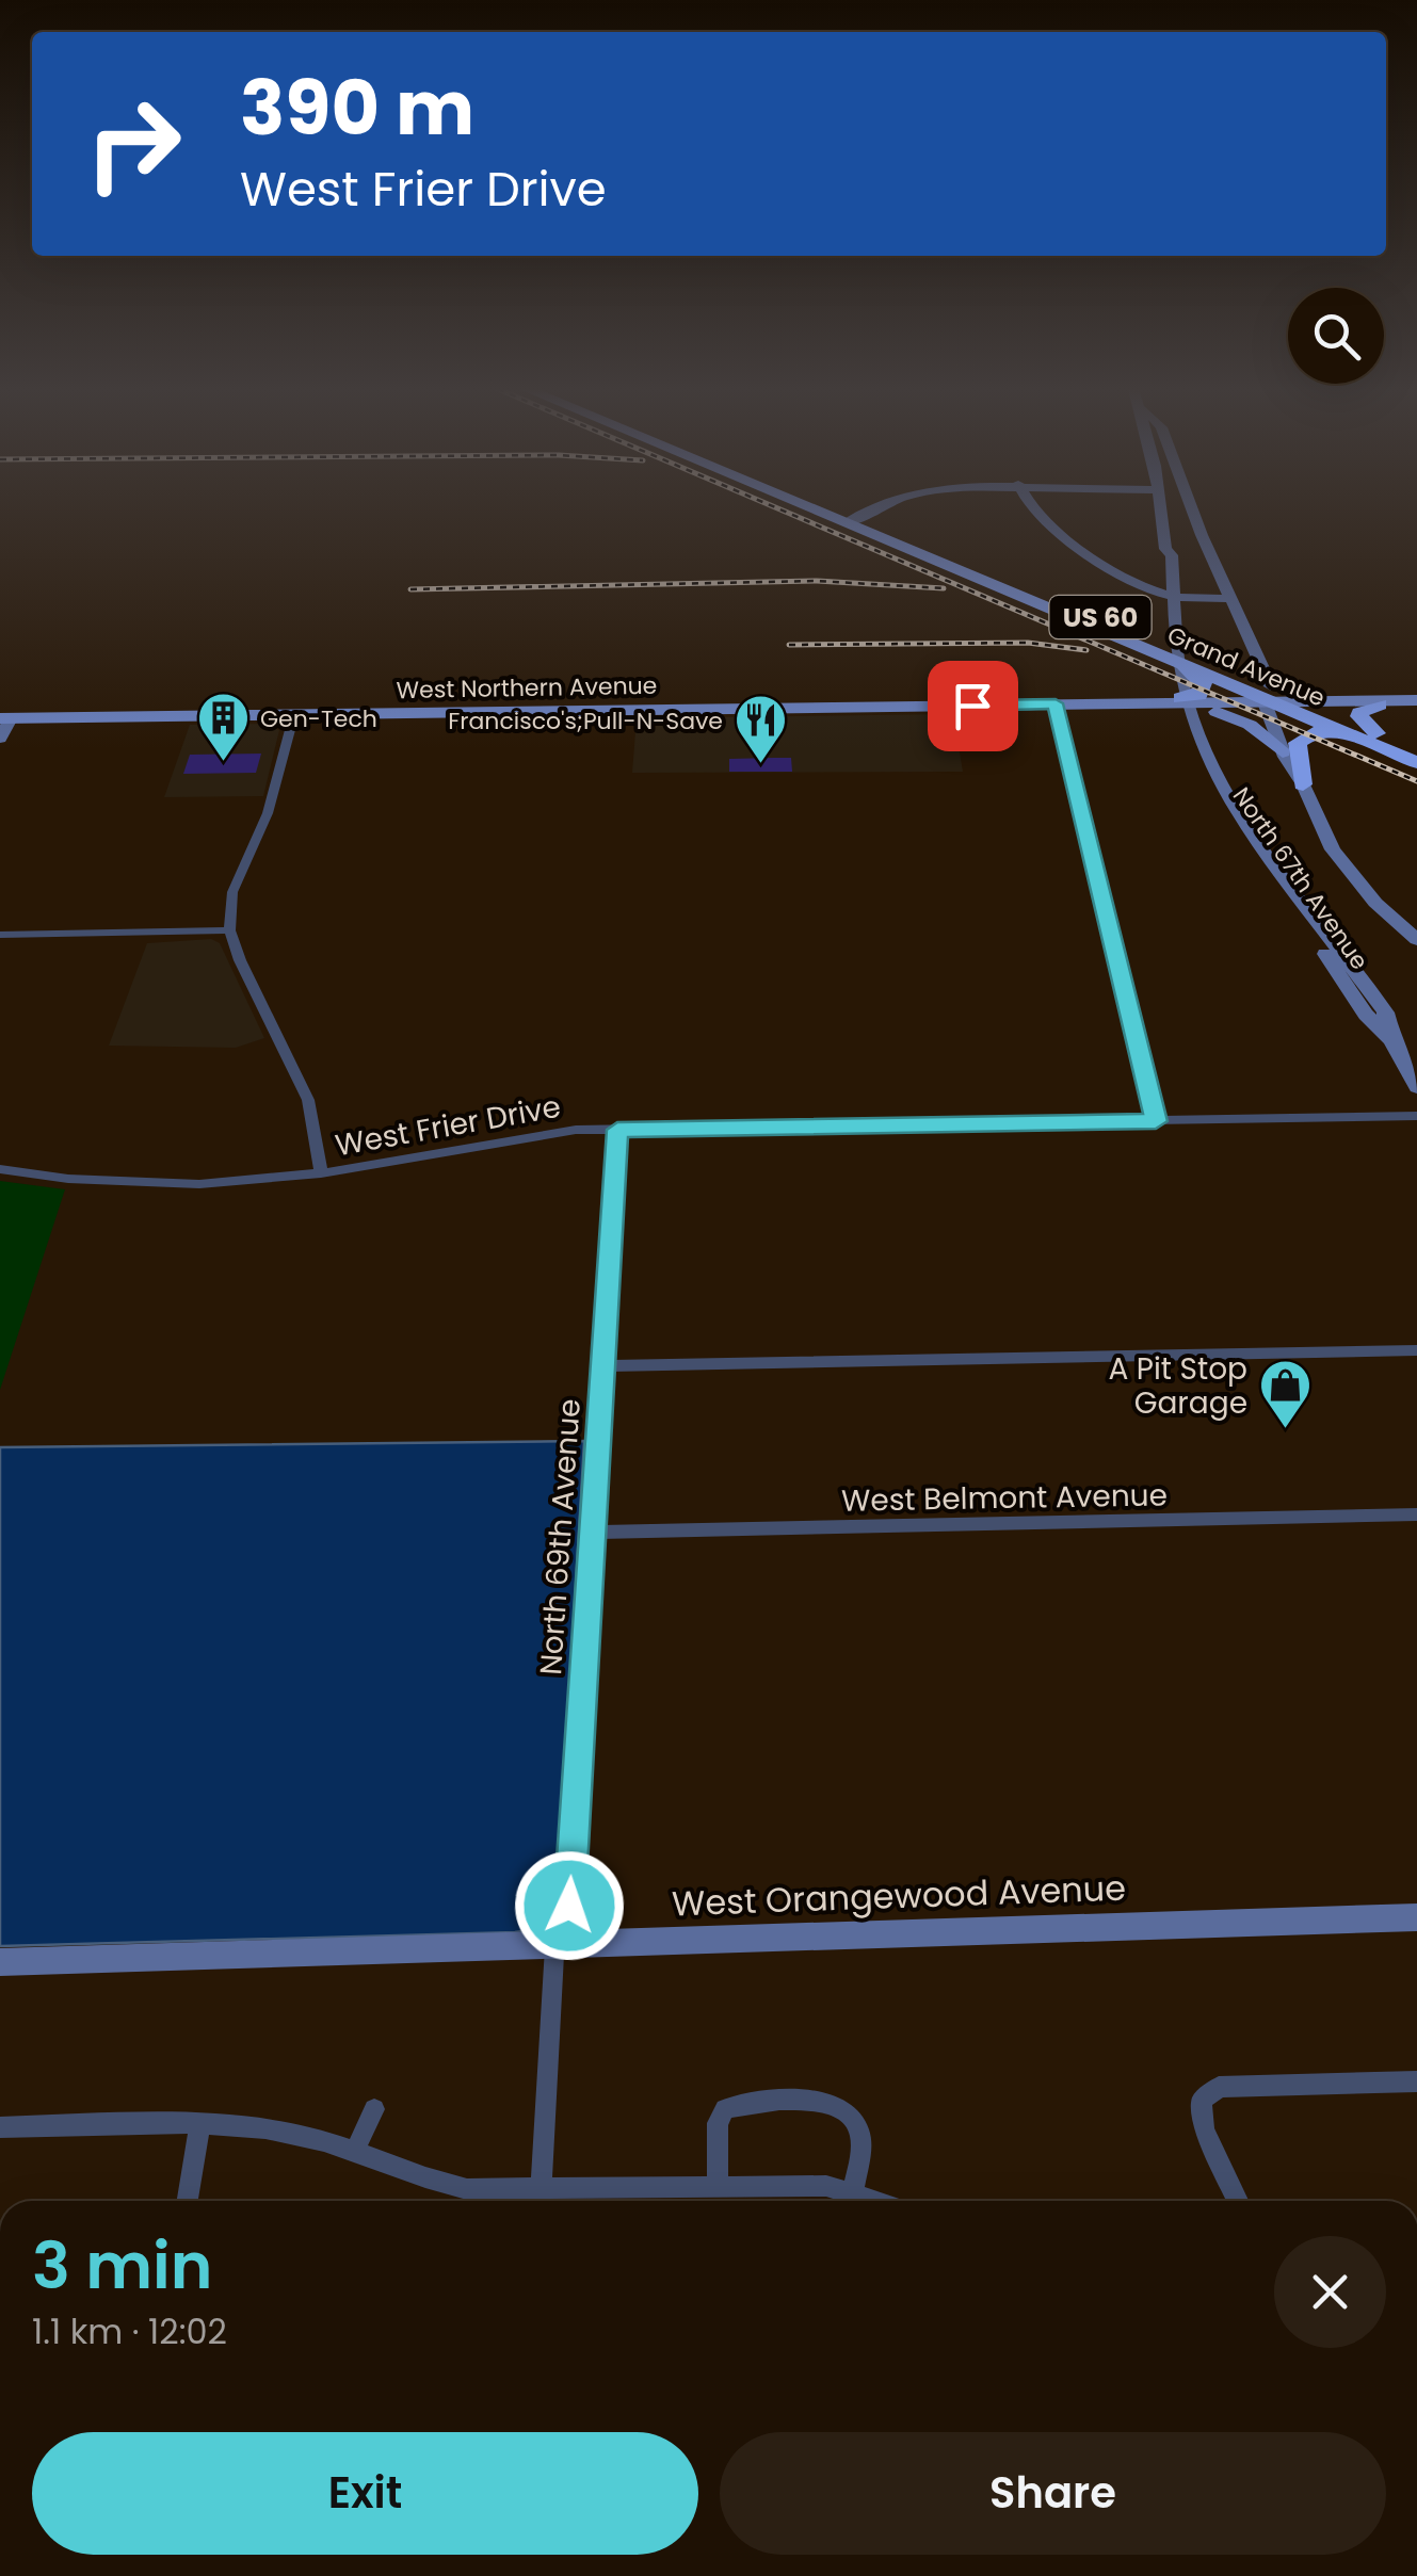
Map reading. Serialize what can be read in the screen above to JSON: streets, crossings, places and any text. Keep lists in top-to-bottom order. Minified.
{"streets":{"highway":["US 60","Grand Avenue"],"main road":["West Northern Avenue","North 67th Avenue","West Orangewood Avenue"],"street":["West Frier Drive","West Belmont Avenue","North 69th Avenue"]},"crossings":[["Grand Avenue","West Northern Avenue"],["Grand Avenue","North 67th Avenue"],["West Northern Avenue","North 67th Avenue"],["West Frier Drive","North 69th Avenue"],["West Belmont Avenue","North 69th Avenue"],["North 69th Avenue","West Orangewood Avenue"]],"places":{"building":["Gen-Tech"],"restaurant":["Francisco's;Pull-N-Save"],"shop":["A Pit Stop Garage"]},"page":{"turn":["390 m","West Frier Drive"],"heading":["3 min","1.1 km · 12:02"],"buttons":["Exit","Share"]}}
